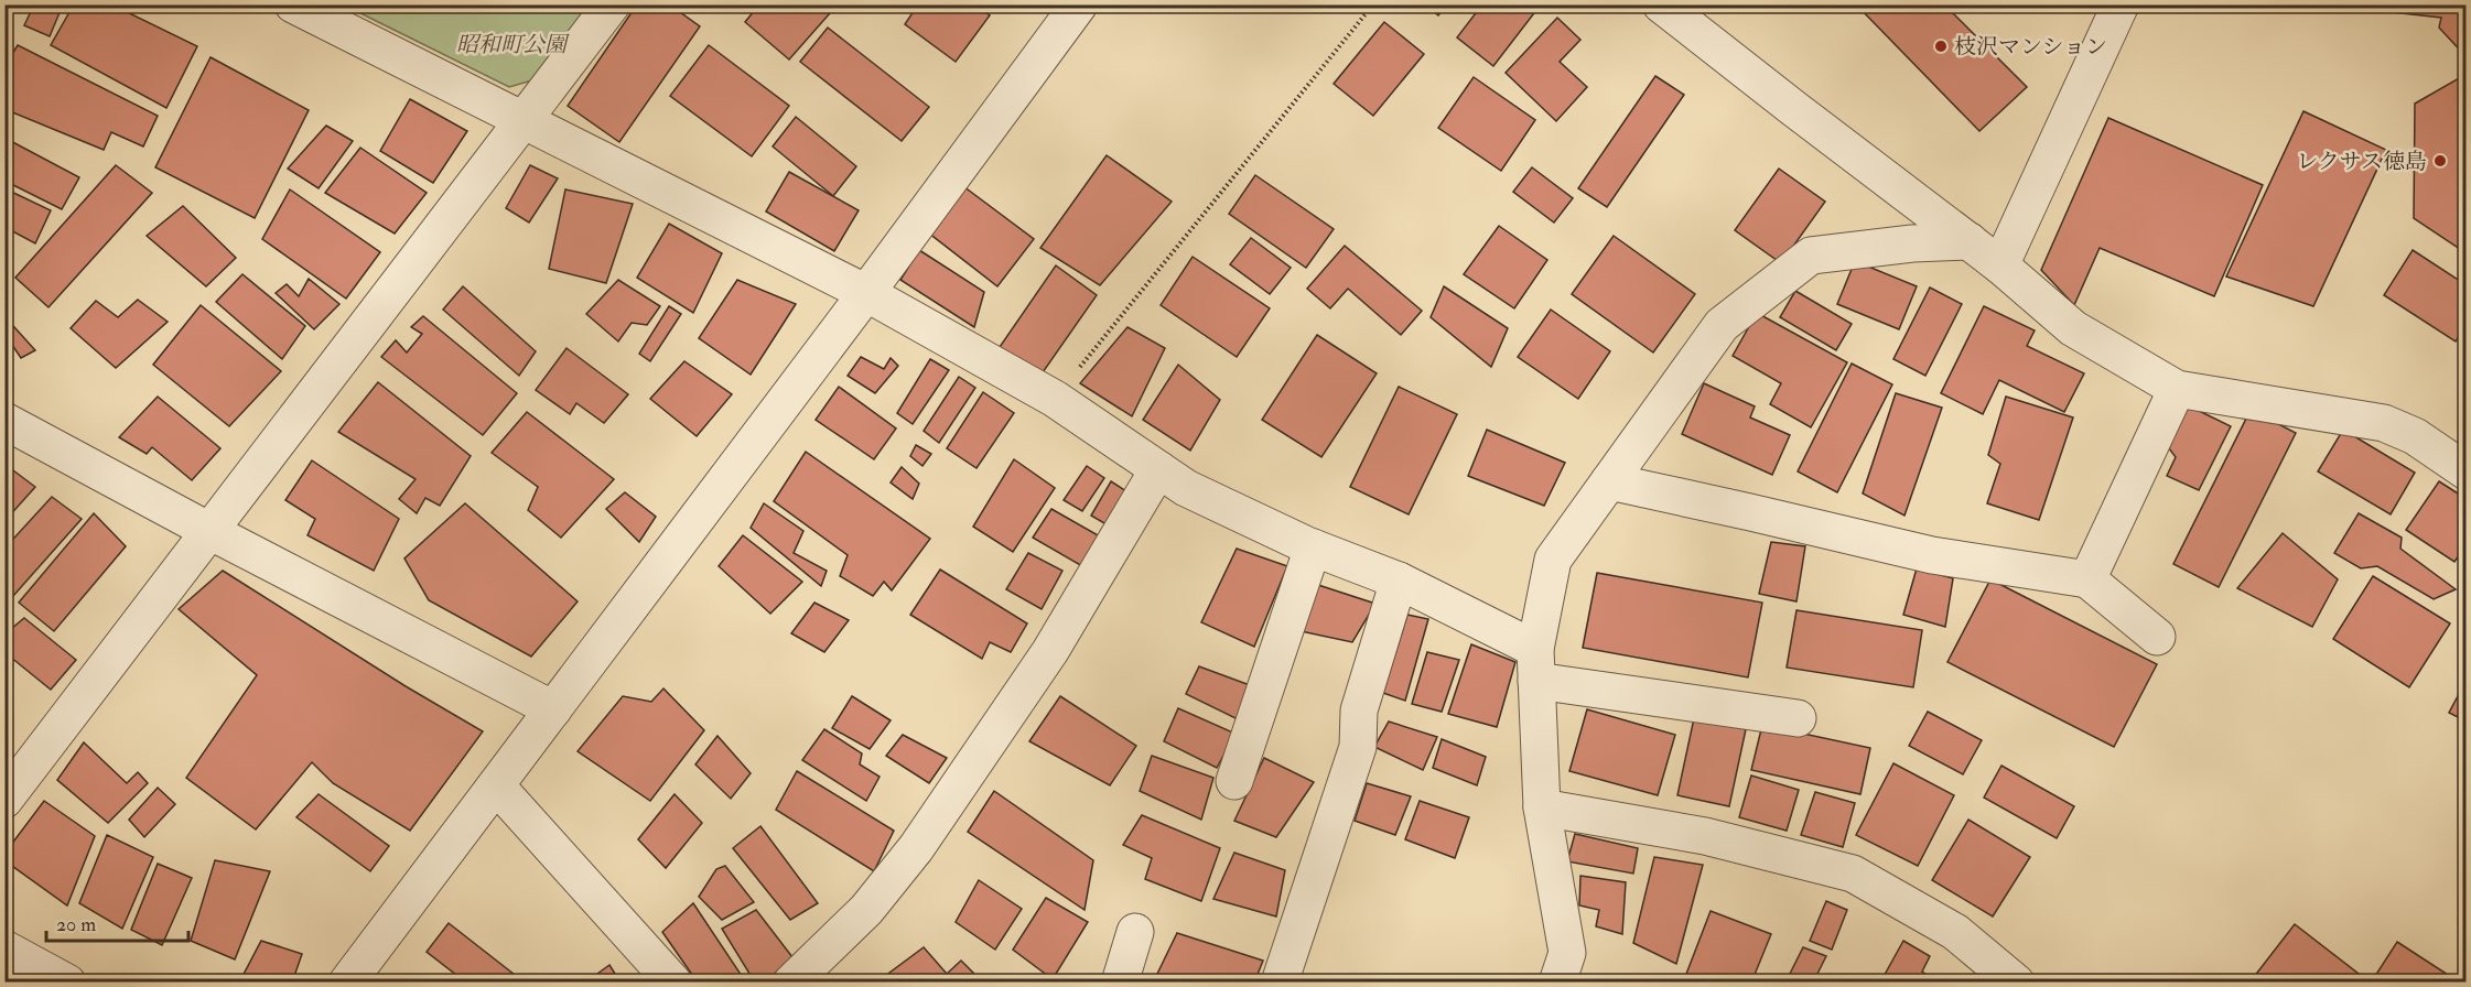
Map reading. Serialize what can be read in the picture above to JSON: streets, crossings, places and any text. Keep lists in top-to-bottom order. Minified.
{"parks":["昭和町公園"],"places":["枝沢マンション","レクサス徳島"],"scale_bar":"20 m"}
